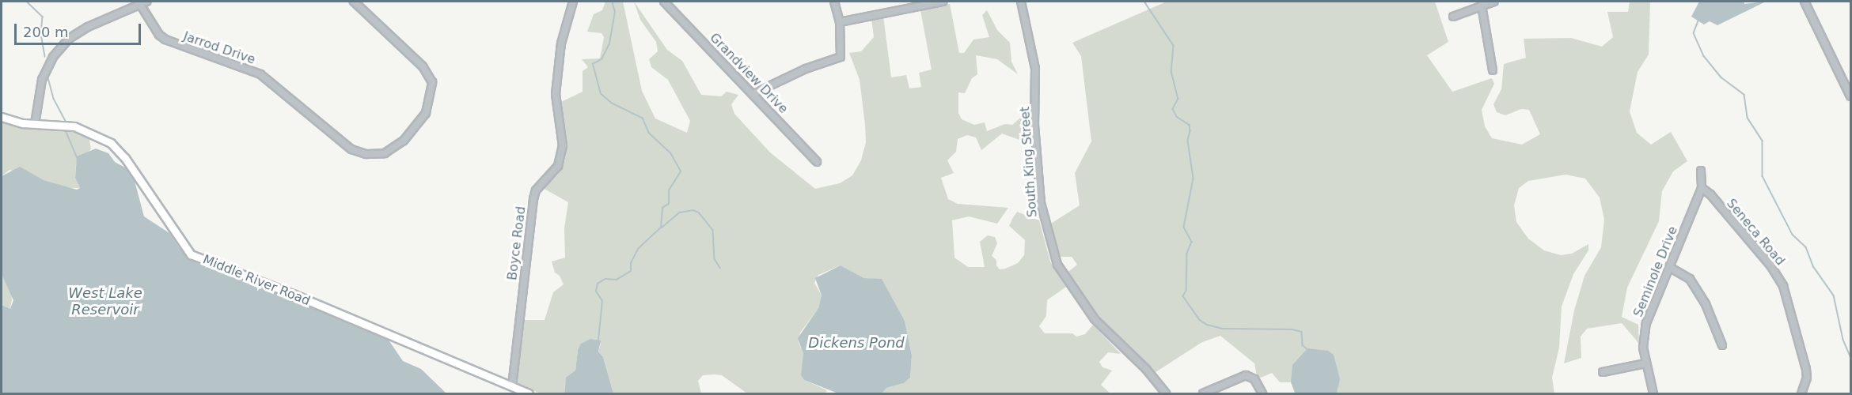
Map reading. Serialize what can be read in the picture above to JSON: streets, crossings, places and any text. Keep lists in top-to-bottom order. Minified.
{"streets":{"main road":["Middle River Road"],"street":["Jarrod Drive","Grandview Drive","South King Street","Seneca Road","Boyce Road","Seminole Drive"]},"crossings":[["Seneca Road","Seminole Drive"],["Boyce Road","Middle River Road"]],"water":["West Lake Reservoir","Dickens Pond"],"scale_bar":"200 m"}
